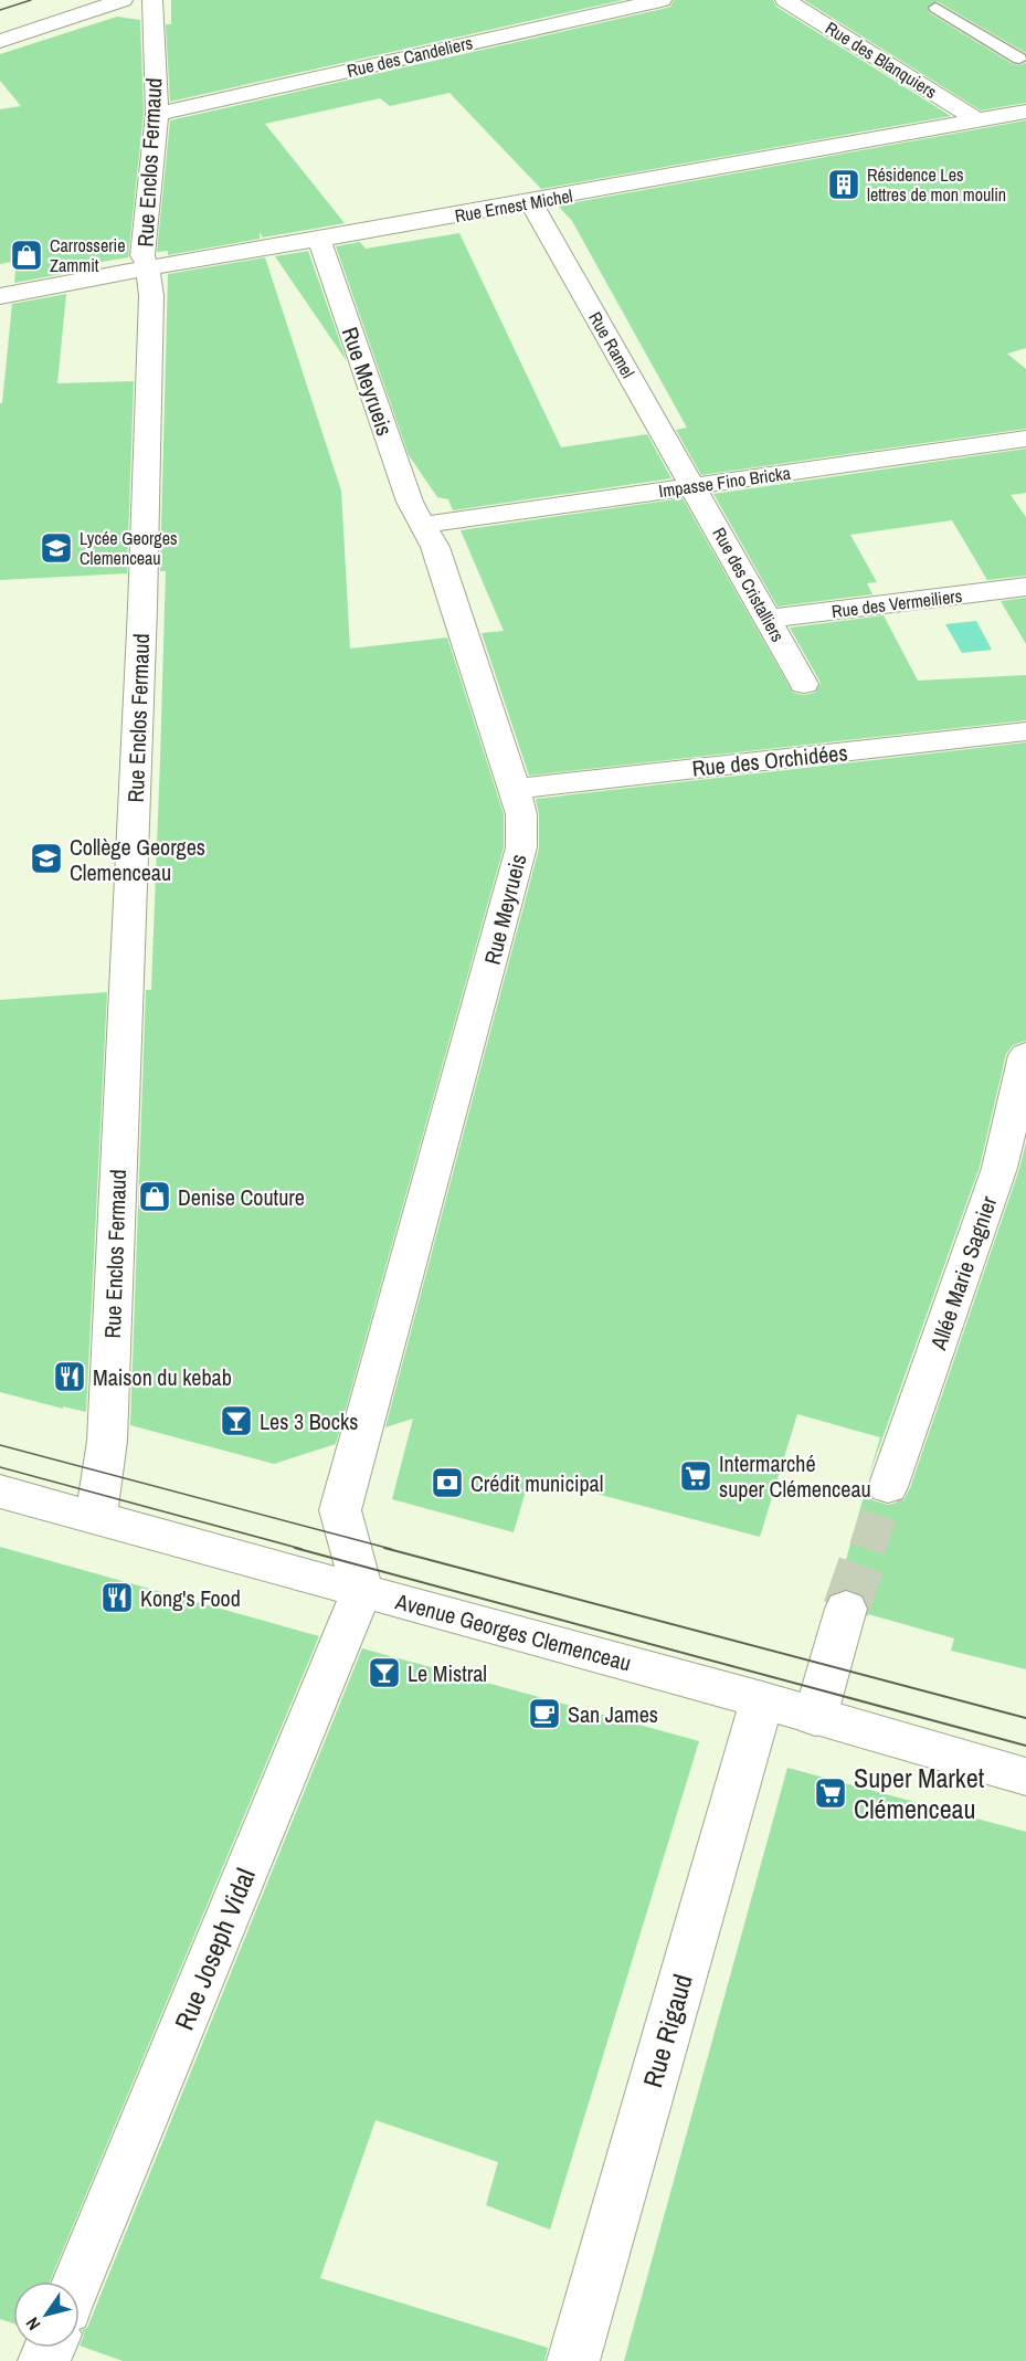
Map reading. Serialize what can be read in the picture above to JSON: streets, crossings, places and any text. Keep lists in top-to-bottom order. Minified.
{"streets":{"street":["Rue des Candeliers","Rue des Blanquiers","Rue Enclos Fermaud","Rue Ernest Michel","Rue Ramel","Rue Meyrueis","Impasse Fino Bricka","Rue des Cristalliers","Rue des Vermeiliers","Rue des Orchidées","Allée Marie Sagnier","Avenue Georges Clemenceau","Rue Joseph Vidal","Rue Rigaud"]},"crossings":[["Rue des Candeliers","Rue Enclos Fermaud"],["Rue des Blanquiers","Rue Ernest Michel"],["Rue Enclos Fermaud","Rue Ernest Michel"],["Rue Enclos Fermaud","Avenue Georges Clemenceau"],["Rue Ernest Michel","Rue Ramel"],["Rue Ernest Michel","Rue Meyrueis"],["Rue Ramel","Impasse Fino Bricka"],["Rue Ramel","Rue des Cristalliers"],["Rue Meyrueis","Impasse Fino Bricka"],["Rue Meyrueis","Rue des Orchidées"],["Rue Meyrueis","Avenue Georges Clemenceau"],["Rue Meyrueis","Rue Joseph Vidal"],["Impasse Fino Bricka","Rue des Cristalliers"],["Rue des Cristalliers","Rue des Vermeiliers"],["Avenue Georges Clemenceau","Rue Joseph Vidal"],["Avenue Georges Clemenceau","Rue Rigaud"]],"places":{"building":["Résidence Les lettres de mon moulin"],"shop":["Carrosserie Zammit","Denise Couture"],"school or university":["Lycée Georges Clemenceau","Collège Georges Clemenceau"],"restaurant":["Maison du kebab","Kong's Food"],"bar":["Les 3 Bocks","Le Mistral"],"supermarket":["Intermarché super Clémenceau","Super Market Clémenceau"],"bank":["Crédit municipal"],"cafe":["San James"]},"north":"bottom left"}
